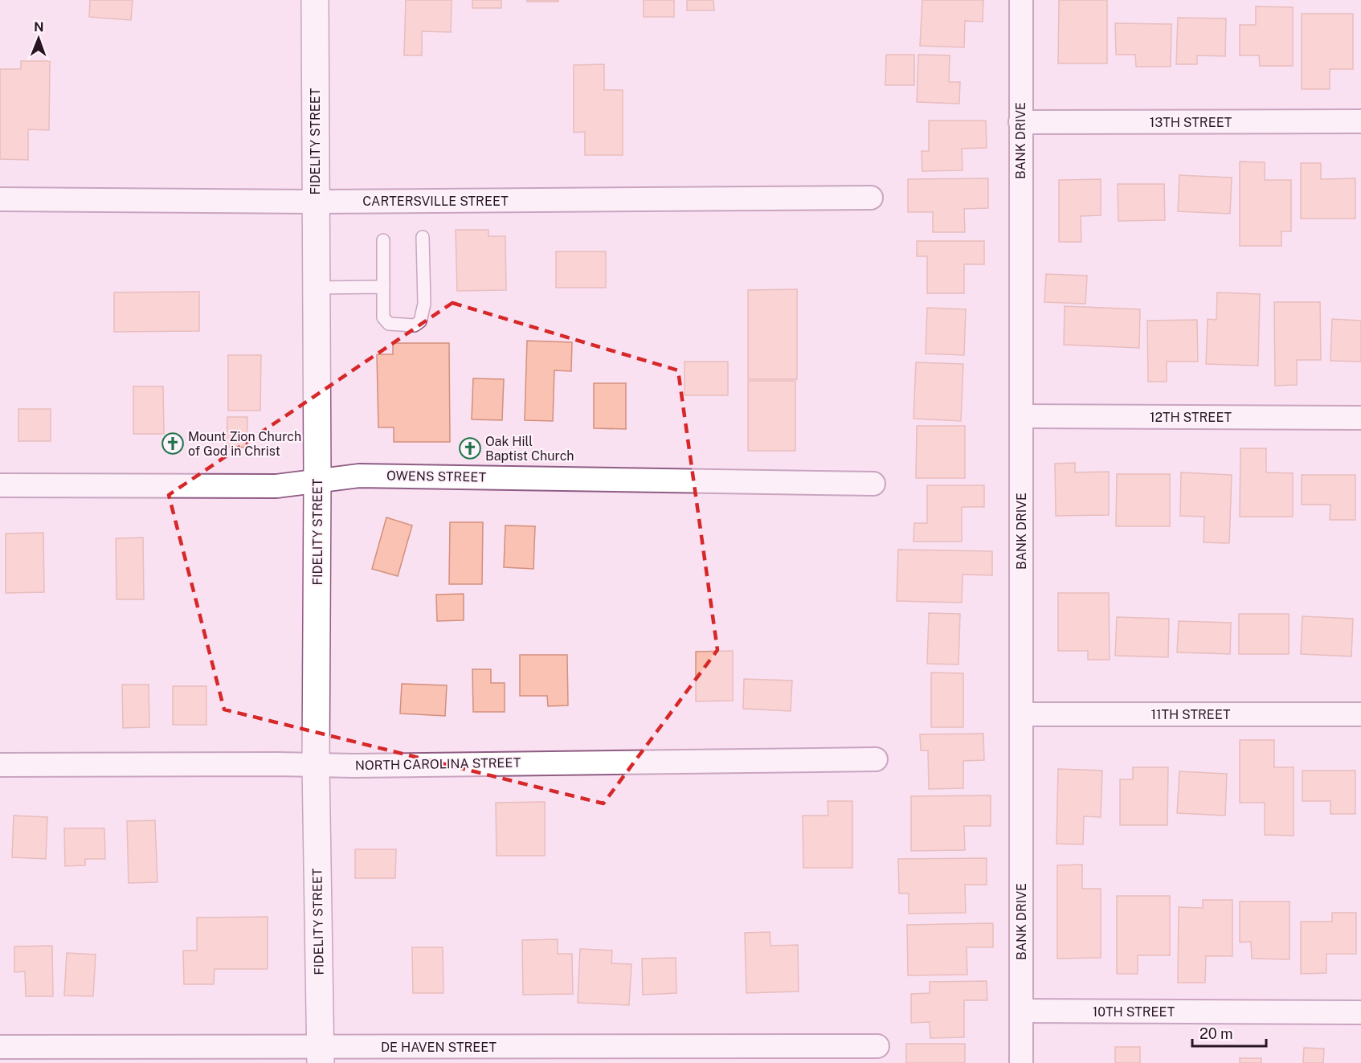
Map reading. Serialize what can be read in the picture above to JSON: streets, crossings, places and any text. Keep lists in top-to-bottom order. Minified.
{"streets":{"main road":["FIDELITY STREET"],"street":["13TH STREET","BANK DRIVE","CARTERSVILLE STREET","12TH STREET","OWENS STREET","11TH STREET","NORTH CAROLINA STREET","10TH STREET","DE HAVEN STREET"]},"crossings":[["13TH STREET","BANK DRIVE"],["BANK DRIVE","12TH STREET"],["BANK DRIVE","11TH STREET"],["BANK DRIVE","10TH STREET"],["FIDELITY STREET","CARTERSVILLE STREET"],["FIDELITY STREET","OWENS STREET"],["FIDELITY STREET","NORTH CAROLINA STREET"],["FIDELITY STREET","DE HAVEN STREET"]],"places":{"church":["Mount Zion Church of God in Christ","Oak Hill Baptist Church"]},"scale_bar":"20 m","north":"top"}
